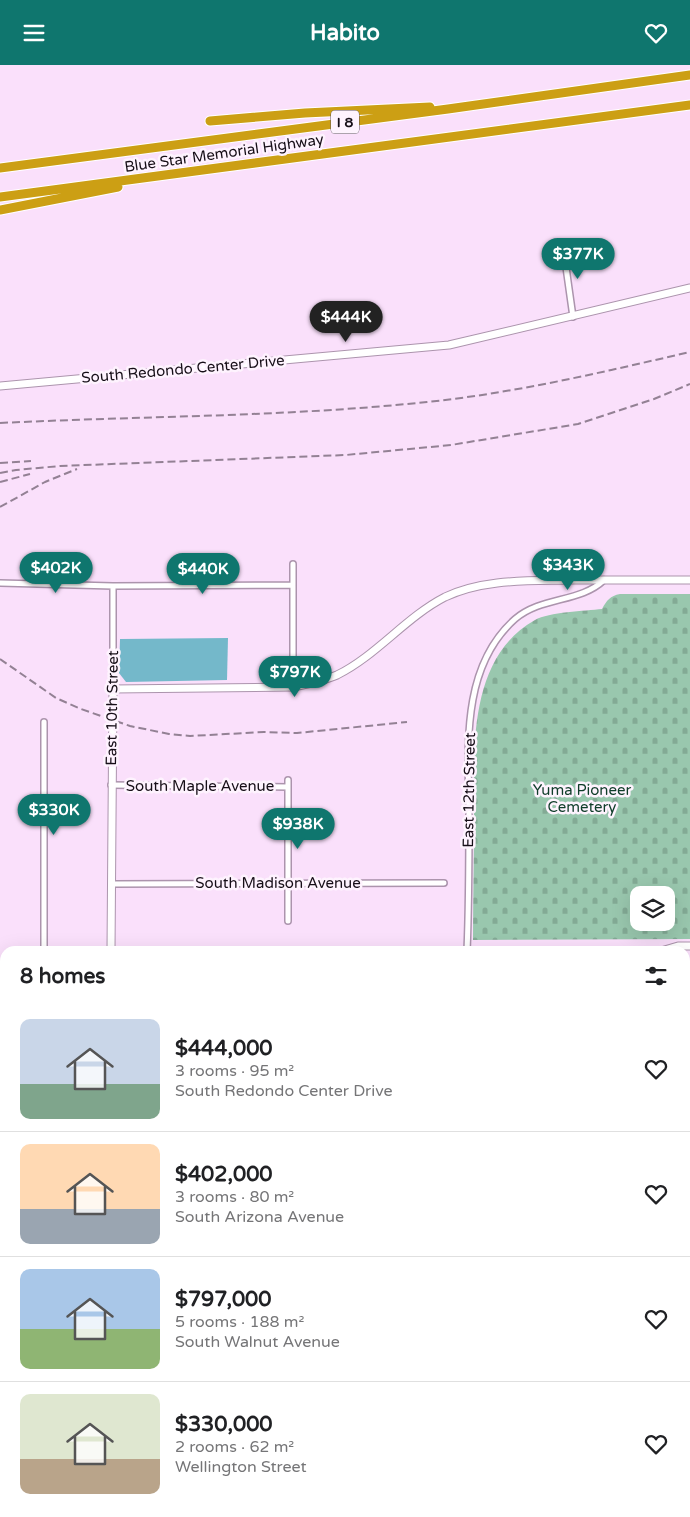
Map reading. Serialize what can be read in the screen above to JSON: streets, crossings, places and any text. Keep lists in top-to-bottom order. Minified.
{"streets":{"highway":["I 8","Blue Star Memorial Highway"],"street":["South Redondo Center Drive","East 10th Street","South Maple Avenue","East 12th Street","South Madison Avenue"]},"crossings":[["East 10th Street","South Maple Avenue"],["East 10th Street","South Madison Avenue"]],"parks":["Yuma Pioneer Cemetery"],"page":{"header":"Habito","price":["$377K","$444K","$343K","$402K","$440K","$797K","$330K","$938K"],"heading":"8 homes","list":[{"name":"$444,000","note":"3 rooms · 95 m² · South Redondo Center Drive"},{"name":"$402,000","note":"3 rooms · 80 m² · South Arizona Avenue"},{"name":"$797,000","note":"5 rooms · 188 m² · South Walnut Avenue"},{"name":"$330,000","note":"2 rooms · 62 m² · Wellington Street"}]}}
